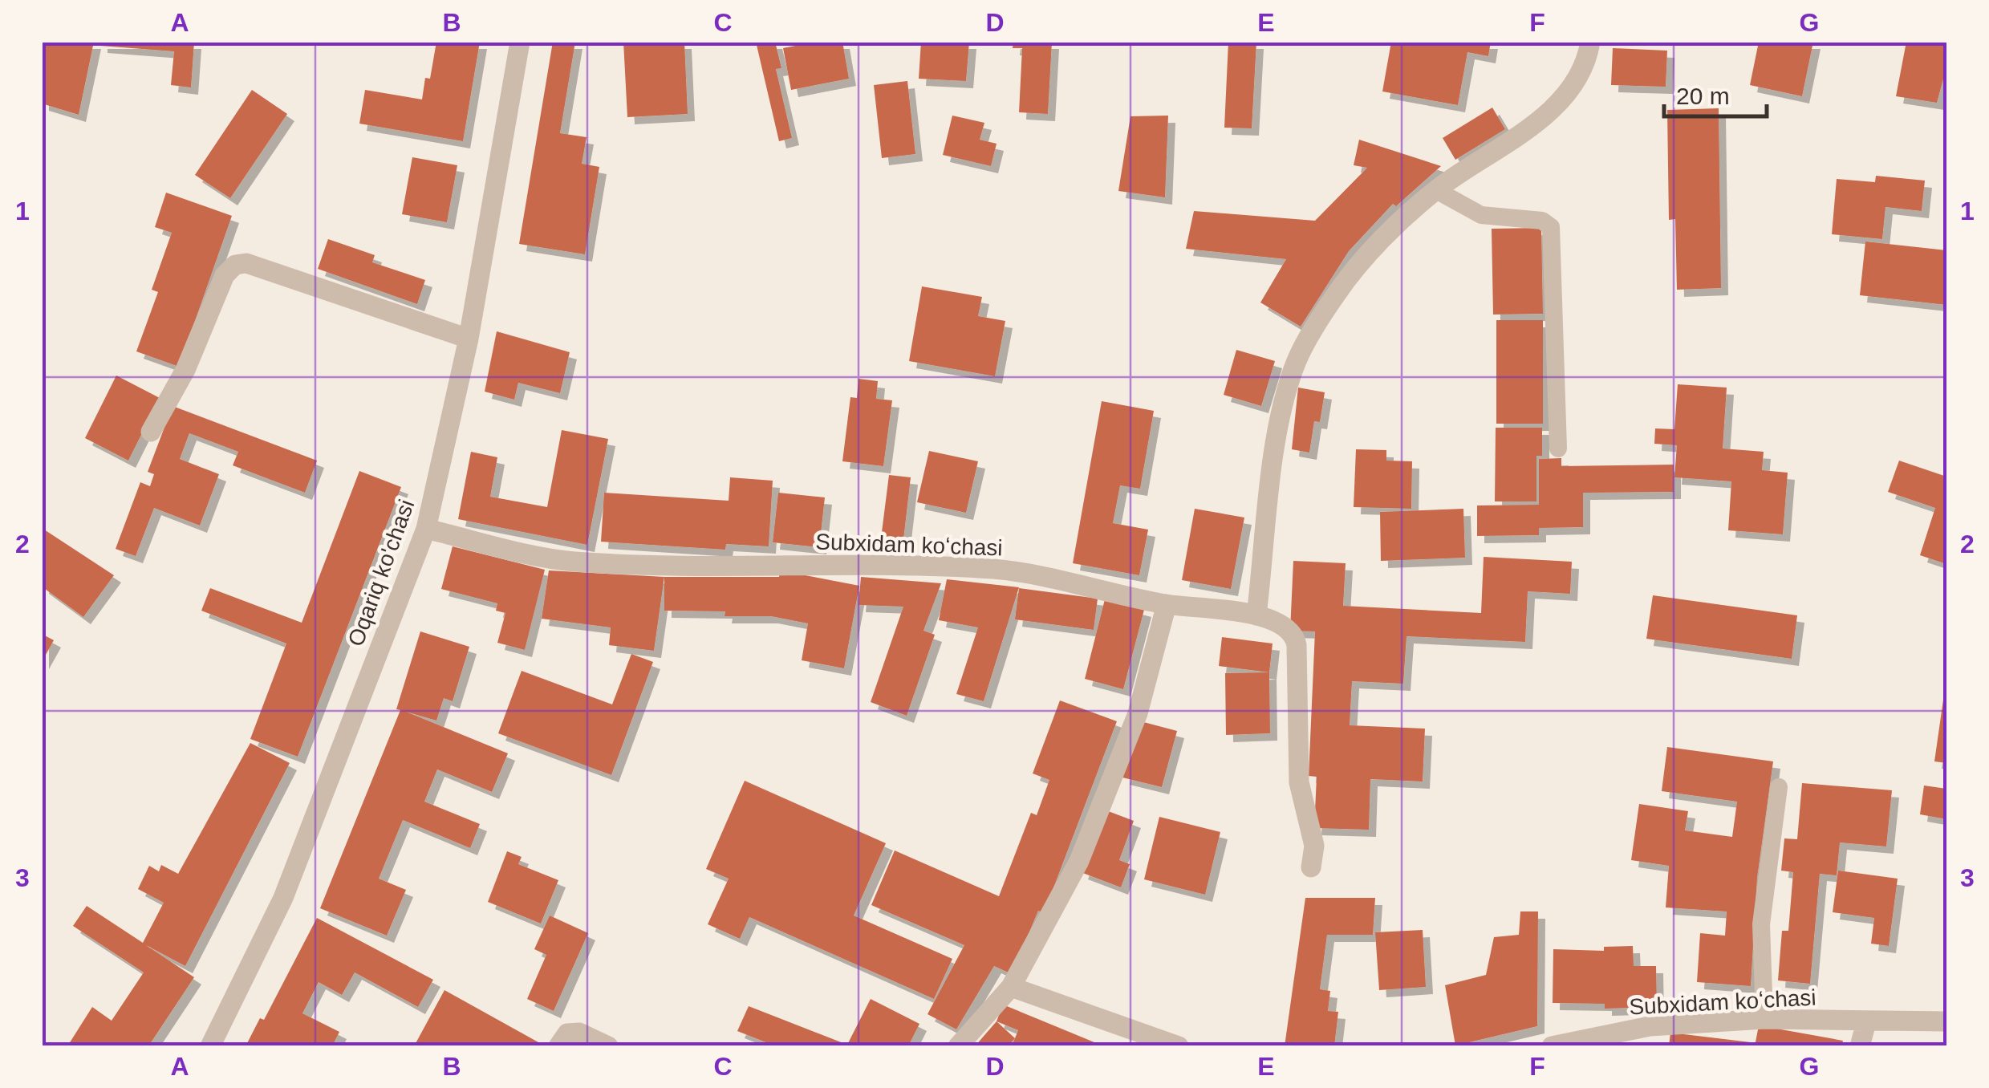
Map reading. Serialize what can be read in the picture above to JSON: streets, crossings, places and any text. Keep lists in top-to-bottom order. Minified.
{"streets":{"street":["Subxidam koʻchasi","Oqariq ko'chasi"]},"crossings":[["Subxidam koʻchasi","Oqariq ko'chasi"]],"scale_bar":"20 m","grid":{"columns":["A","B","C","D","E","F","G"],"rows":["1","2","3"]}}
